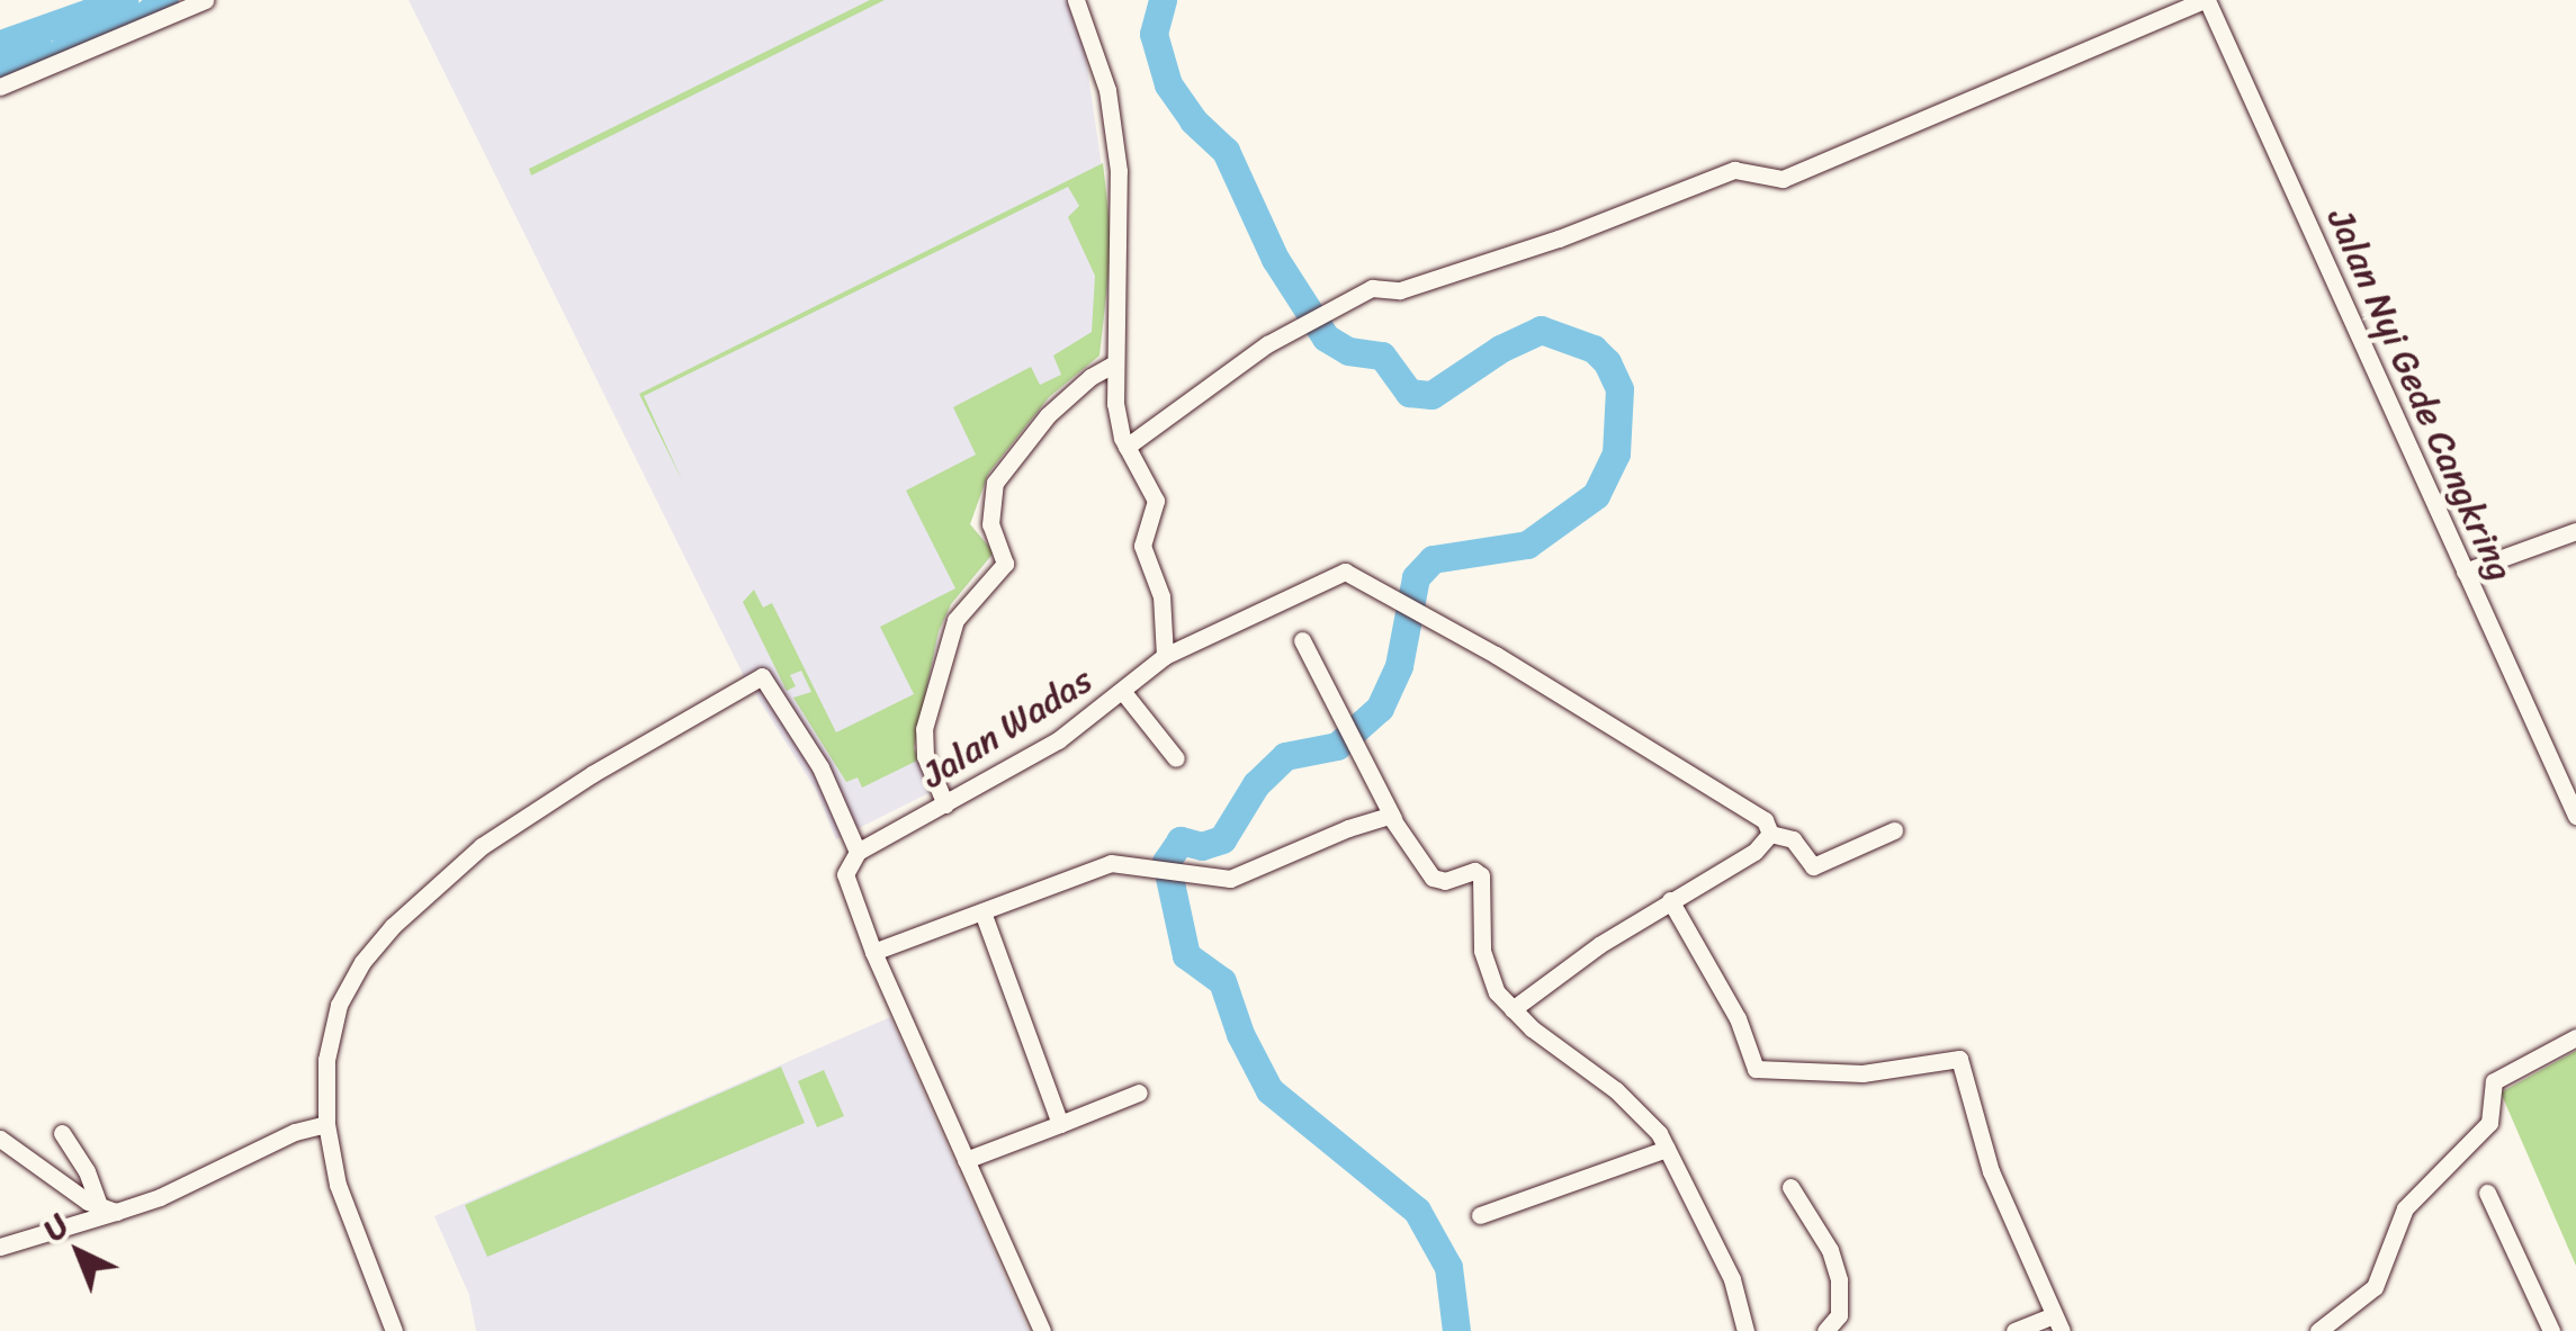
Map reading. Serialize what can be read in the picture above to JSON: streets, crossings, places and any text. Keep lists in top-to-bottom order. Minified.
{"streets":{"street":["Jalan Nyi Gede Cangkring","Jalan Wadas"]},"north":"top left"}
